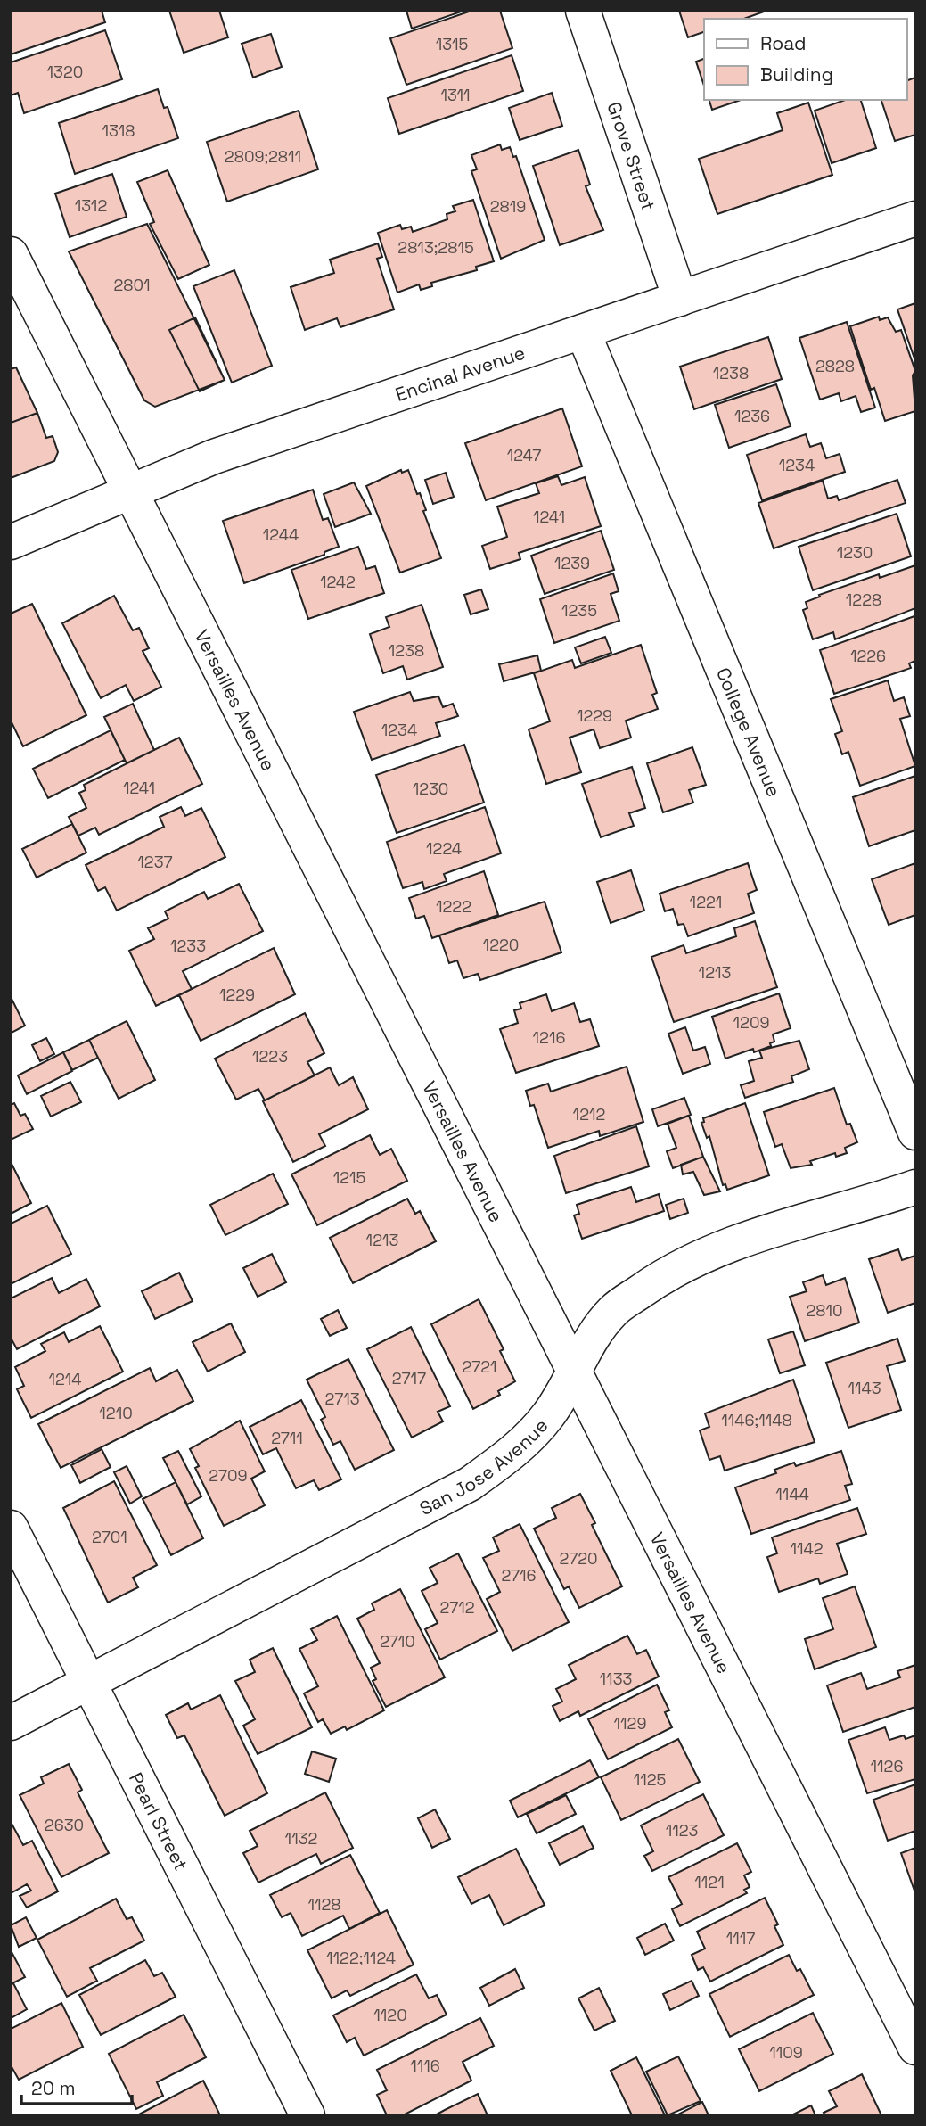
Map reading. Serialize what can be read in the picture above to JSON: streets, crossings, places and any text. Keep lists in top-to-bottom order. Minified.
{"streets":{"street":["Grove Street","Encinal Avenue","Versailles Avenue","College Avenue","San Jose Avenue","Pearl Street"]},"crossings":[["Grove Street","Encinal Avenue"],["Encinal Avenue","Versailles Avenue"],["Encinal Avenue","College Avenue"],["Versailles Avenue","San Jose Avenue"],["San Jose Avenue","Pearl Street"]],"house_numbers":["1315","1320","1311","1318","2809;2811","1312","2819","2813;2815","2801","2828","1238","1236","1247","1234","1241","1244","1230","1239","1242","1228","1235","1238","1226","1229","1234","1241","1230","1224","1237","1221","1222","1220","1233","1213","1229","1209","1216","1223","1212","1215","1213","2810","2721","2717","1214","1143","2713","1210","1146;1148","2711","2709","1144","2701","1142","2720","2716","2712","2710","1133","1129","1126","1125","2630","1123","1132","1121","1128","1117","1122;1124","1120","1109","1116"],"legend":["Road","Building"],"scale_bar":"20 m"}
